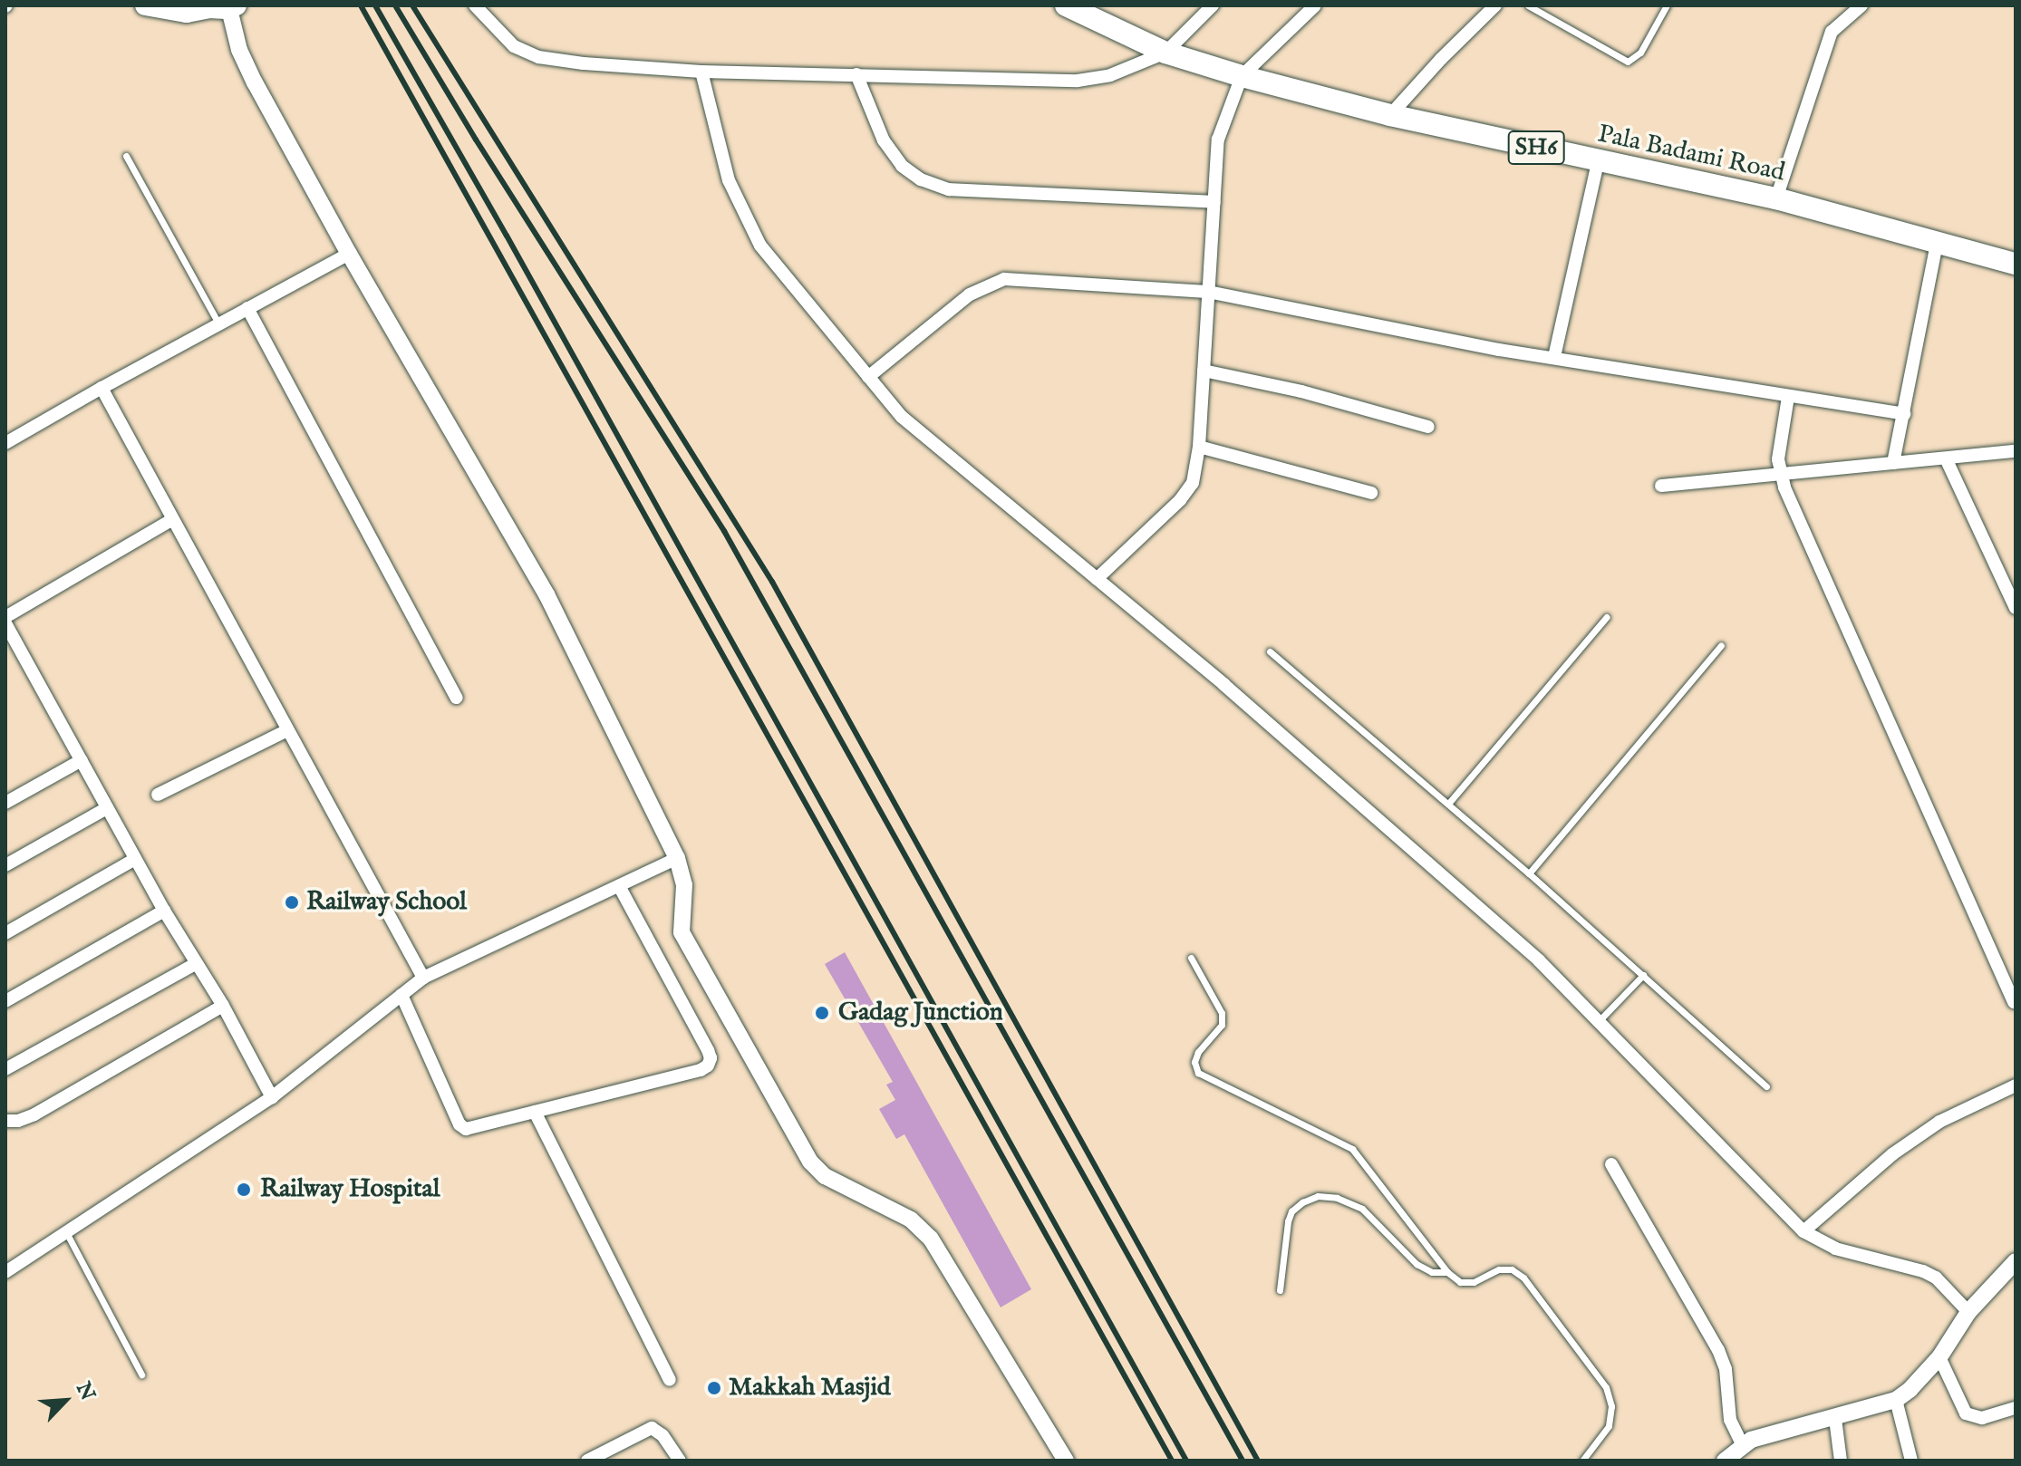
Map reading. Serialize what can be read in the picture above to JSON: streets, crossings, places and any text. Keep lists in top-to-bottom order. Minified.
{"streets":{"main road":["SH6","Pala Badami Road"]},"places":["Railway School","Gadag Junction","Railway Hospital","Makkah Masjid"],"north":"top right"}
